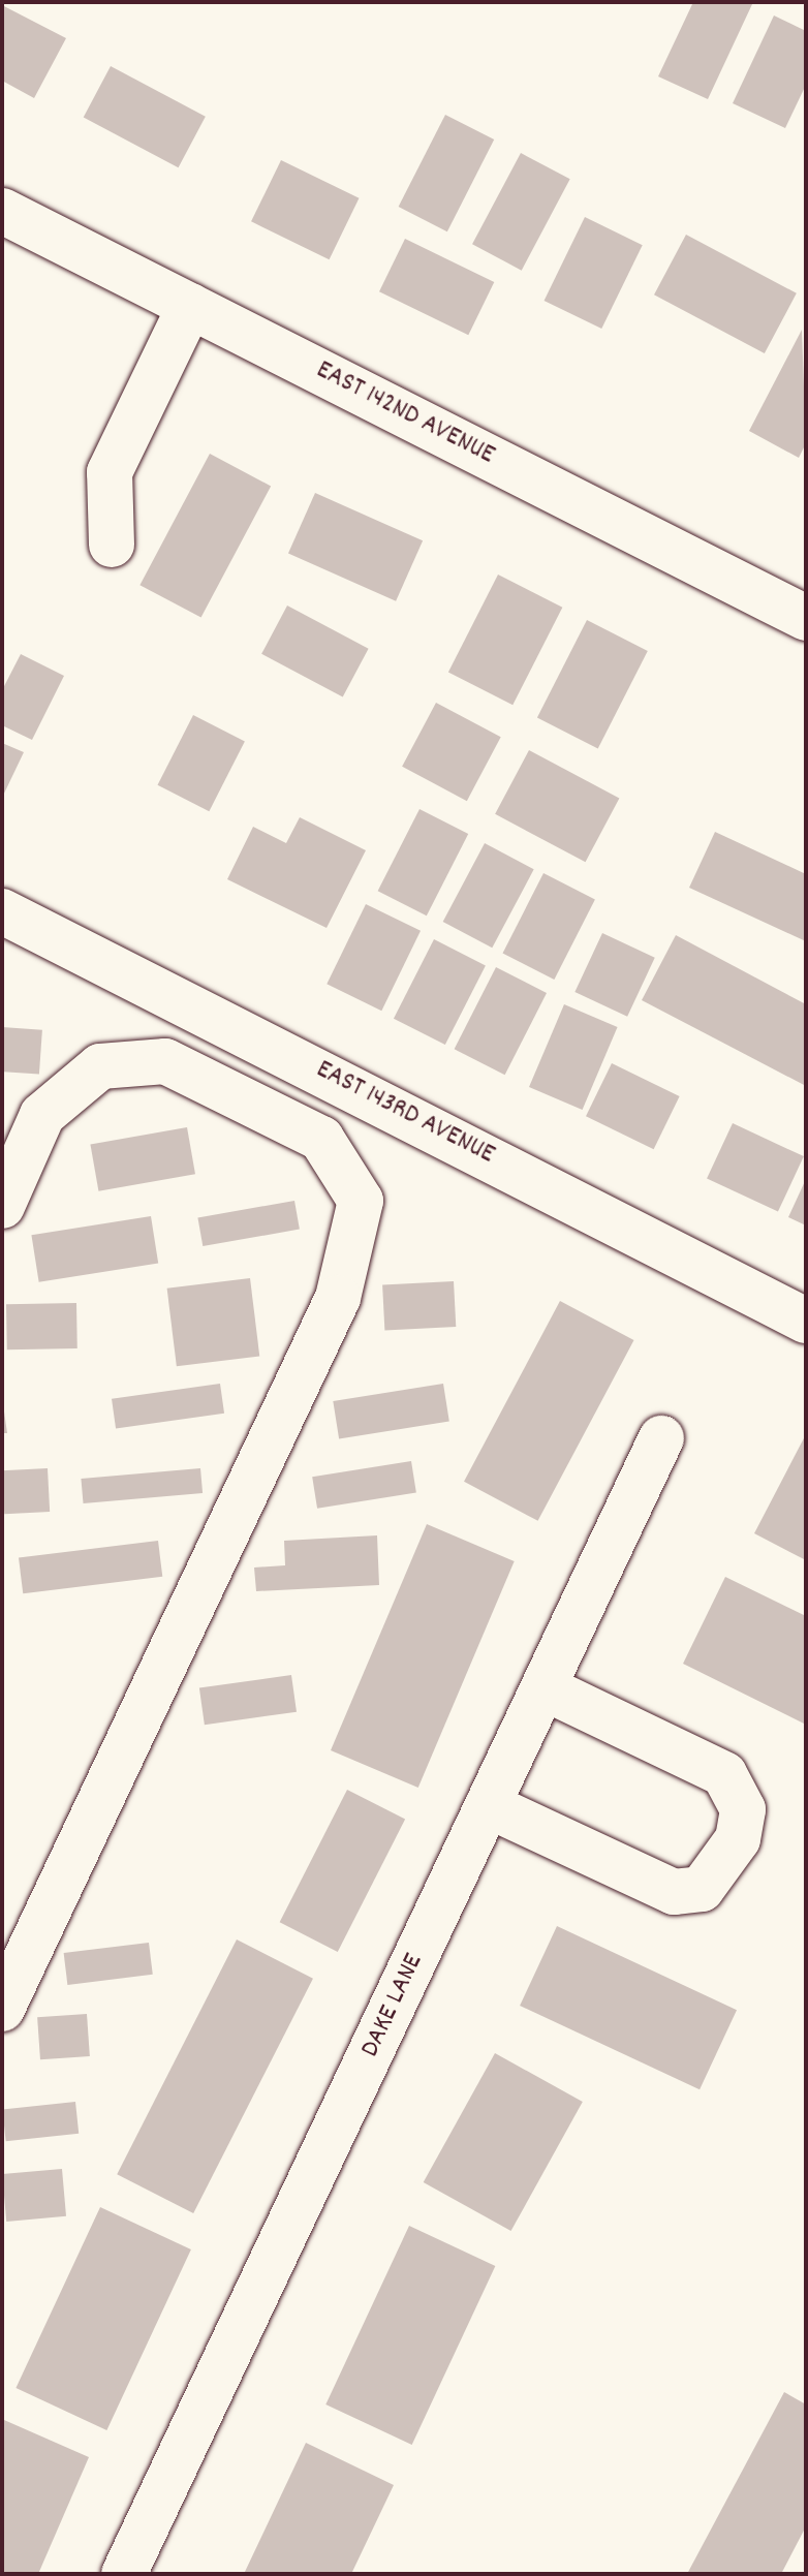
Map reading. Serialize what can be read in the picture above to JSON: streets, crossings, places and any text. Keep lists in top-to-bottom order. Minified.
{"streets":{"street":["EAST 142ND AVENUE","EAST 143RD AVENUE","DAKE LANE"]}}
